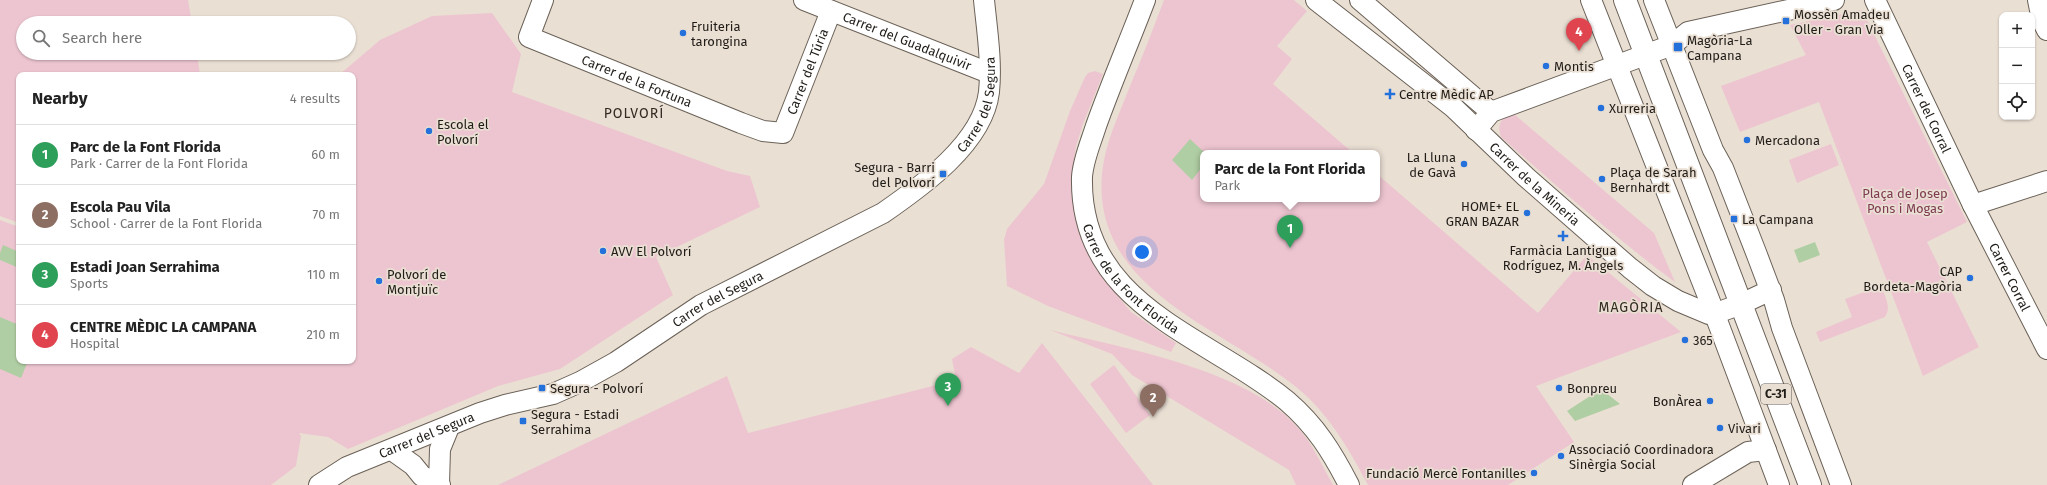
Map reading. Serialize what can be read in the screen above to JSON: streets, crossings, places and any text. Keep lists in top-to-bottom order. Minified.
{"streets":{"main road":["C-31"],"street":["Carrer del Guadalquivir","Carrer del Túria","Carrer de la Fortuna","Carrer del Segura","Carrer del Corral","Carrer de la Mineria","Carrer de la Font Florida","Carrer Corral"]},"crossings":[["Carrer del Guadalquivir","Carrer del Túria"],["Carrer del Guadalquivir","Carrer del Segura"],["Carrer del Túria","Carrer de la Fortuna"],["Carrer del Corral","Carrer Corral"]],"districts":["POLVORÍ","MAGÒRIA"],"parks":["Plaça de Josep Pons i Mogas"],"places":{"transit":["Mossèn Amadeu Oller - Gran Via","Magòria-La Campana","Segura - Barri del Polvorí","La Campana","Segura - Polvorí","Segura - Estadi Serrahima"],"other":["Fruiteria tarongina","Montis","Xurreria","Escola el Polvorí","Mercadona","La Lluna de Gavà","Plaça de Sarah Bernhardt","HOME+ EL GRAN BAZAR","AVV El Polvorí","CAP Bordeta-Magòria","Polvorí de Montjuïc","365","Bonpreu","BonÀrea","Vivari","Associació Coordinadora Sinèrgia Social","Fundació Mercè Fontanilles"],"health":["Centre Mèdic AP","Farmàcia Lantigua Rodríguez, M. Àngels"]},"page":{"map_buttons":["+","−"],"search":"Search here","pins":["4","1","3","2"],"heading":["Nearby","4 results"],"list":[{"mark":"1","name":"Parc de la Font Florida","note":"Park · Carrer de la Font Florida","value":"60 m"},{"mark":"2","name":"Escola Pau Vila","note":"School · Carrer de la Font Florida","value":"70 m"},{"mark":"3","name":"Estadi Joan Serrahima","note":"Sports","value":"110 m"},{"mark":"4","name":"CENTRE MÈDIC LA CAMPANA","note":"Hospital","value":"210 m"}],"popup":["Parc de la Font Florida","Park"]}}
